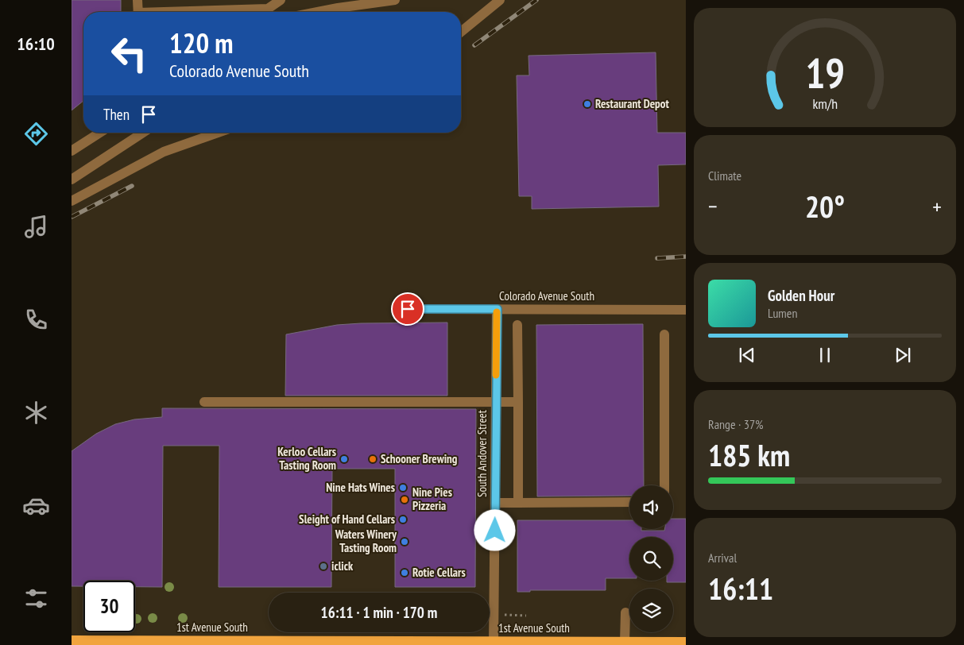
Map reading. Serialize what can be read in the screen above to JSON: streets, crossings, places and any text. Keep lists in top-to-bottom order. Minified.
{"streets":{"main road":["1st Avenue South"],"street":["Colorado Avenue South","South Andover Street"]},"crossings":[["Colorado Avenue South","South Andover Street"],["South Andover Street","1st Avenue South"]],"places":["Restaurant Depot","Kerloo Cellars Tasting Room","Schooner Brewing","Nine Hats Wines","Nine Pies Pizzeria","Sleight of Hand Cellars","Waters Winery Tasting Room","iclick","Rotie Cellars"],"page":{"tabs":"16:10","turn":["120 m","Colorado Avenue South"],"then":"Then","tile":["Climate",["Range · 37%","185 km"],["Arrival","16:11"]],"heat":["−","20°","+"],"song":["Golden Hour","Lumen"],"limit":"30","trip":"16:11 · 1 min · 170 m","gauge":["19","km/h"]}}
